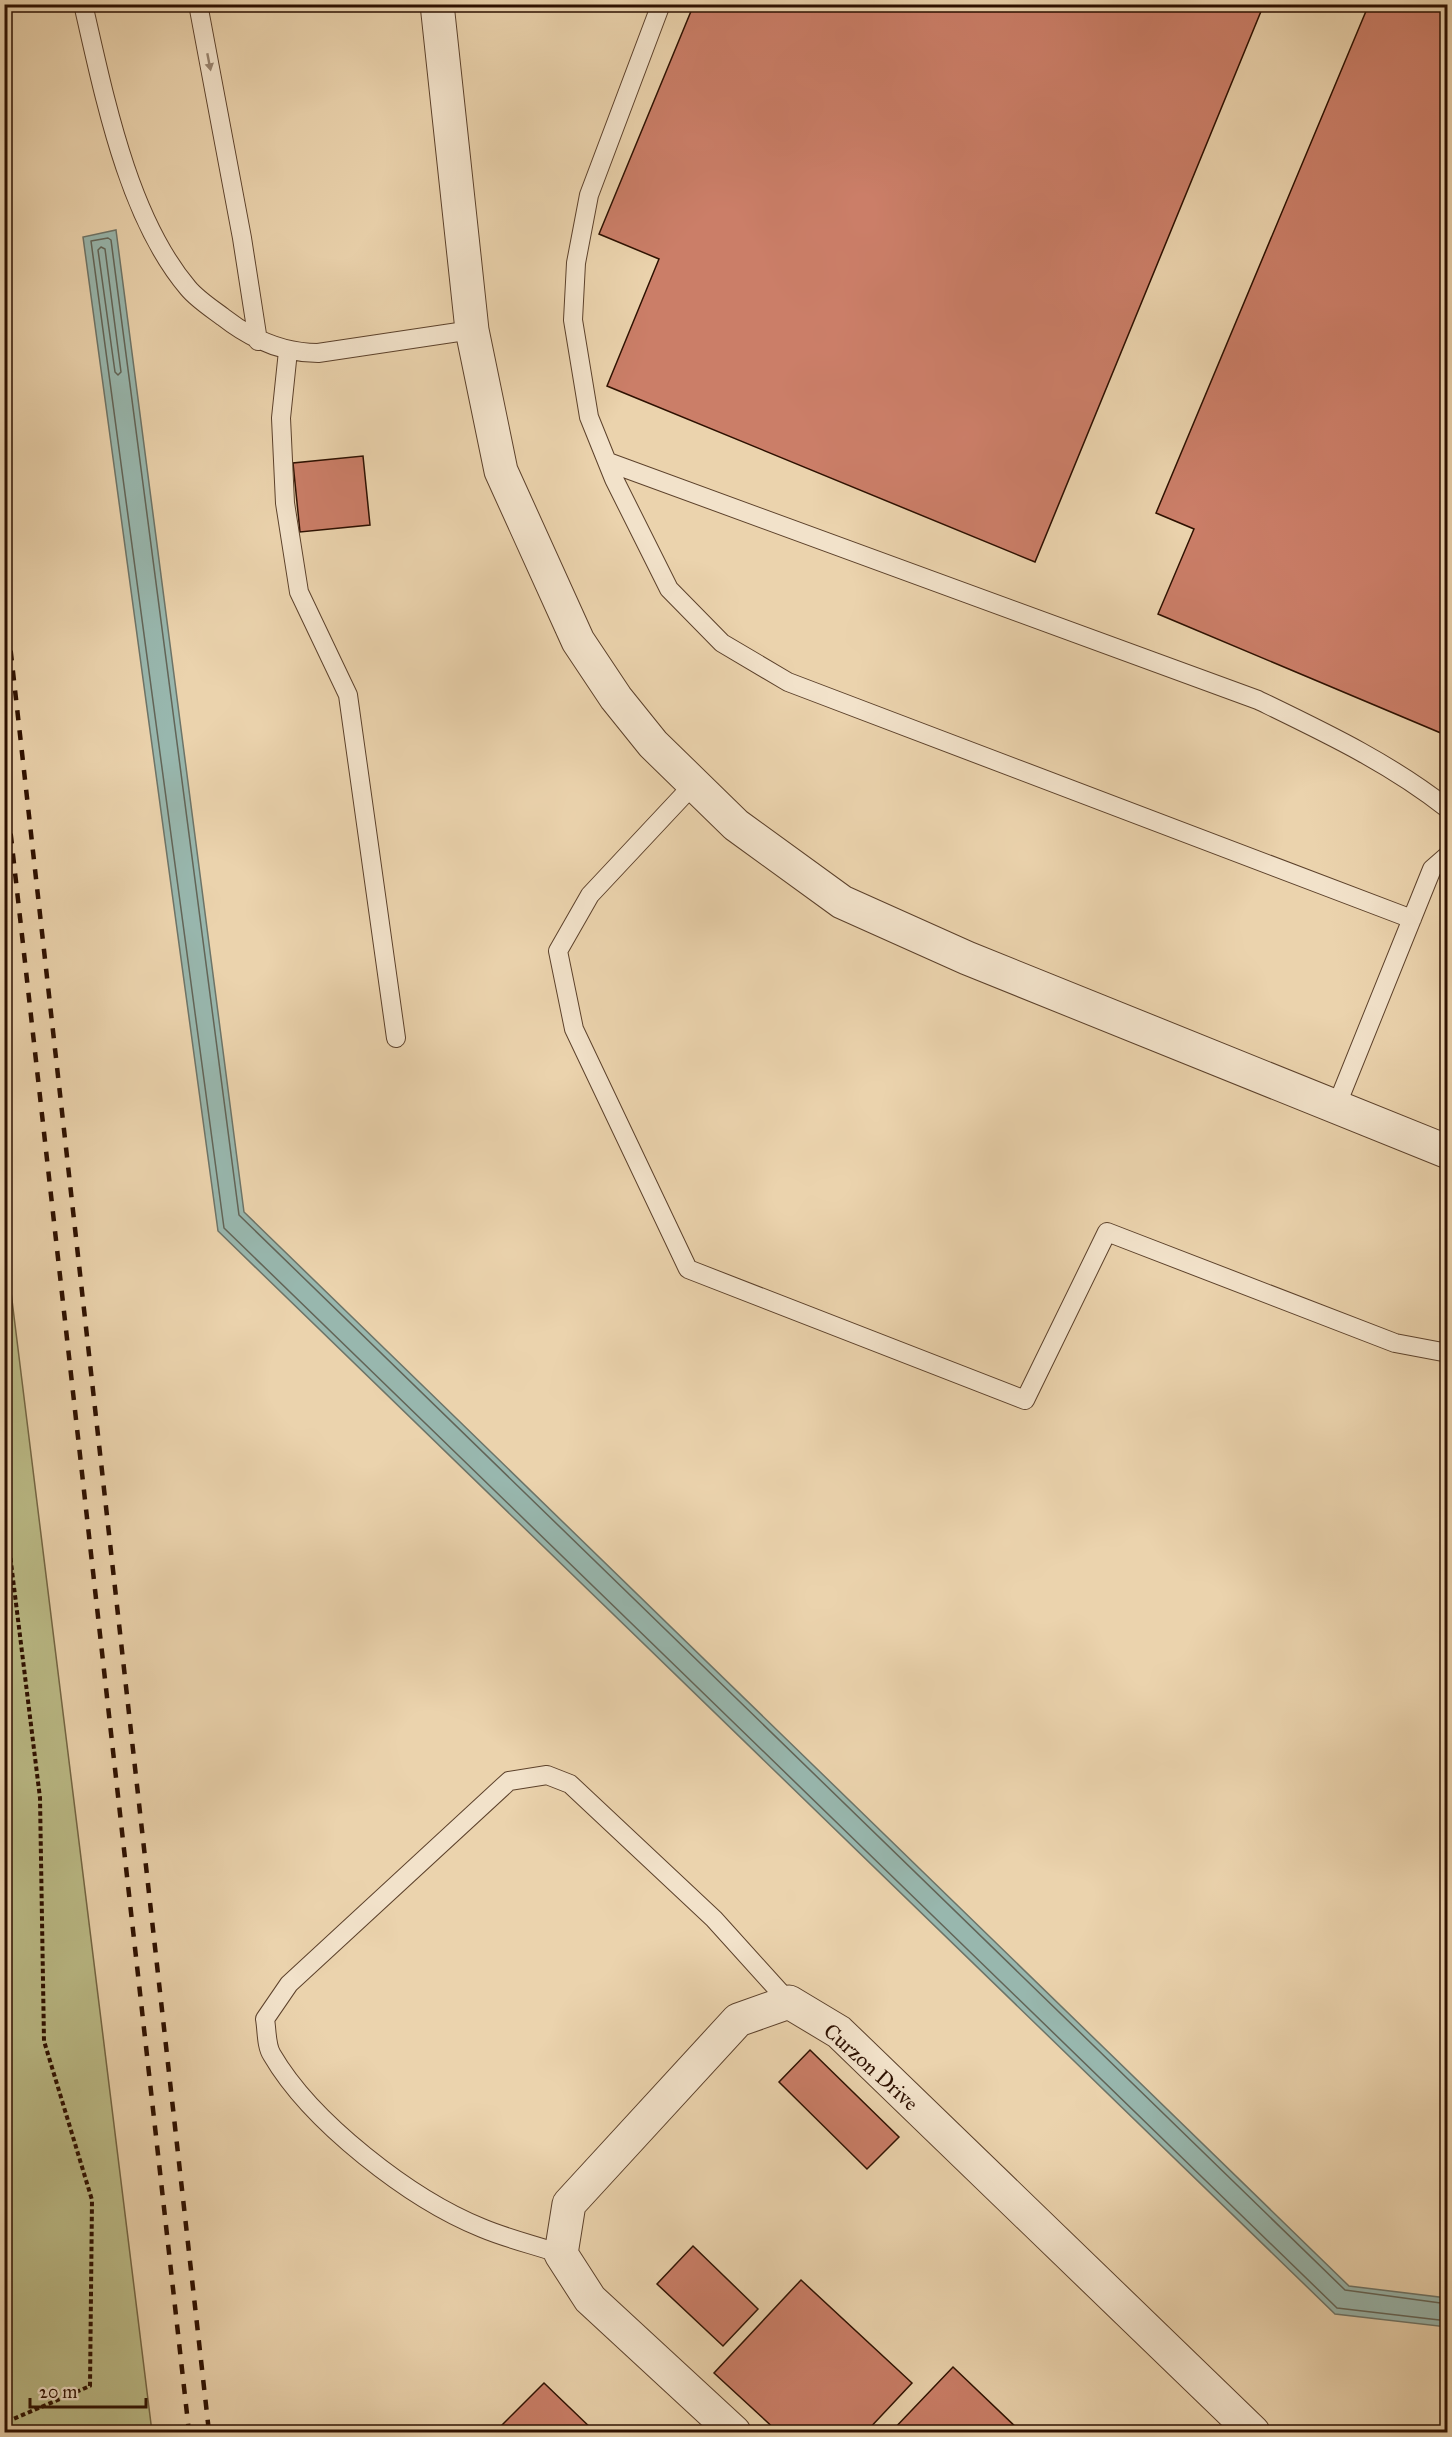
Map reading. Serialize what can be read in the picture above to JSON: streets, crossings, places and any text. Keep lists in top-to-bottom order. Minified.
{"streets":{"street":["Curzon Drive"]},"scale_bar":"20 m"}
